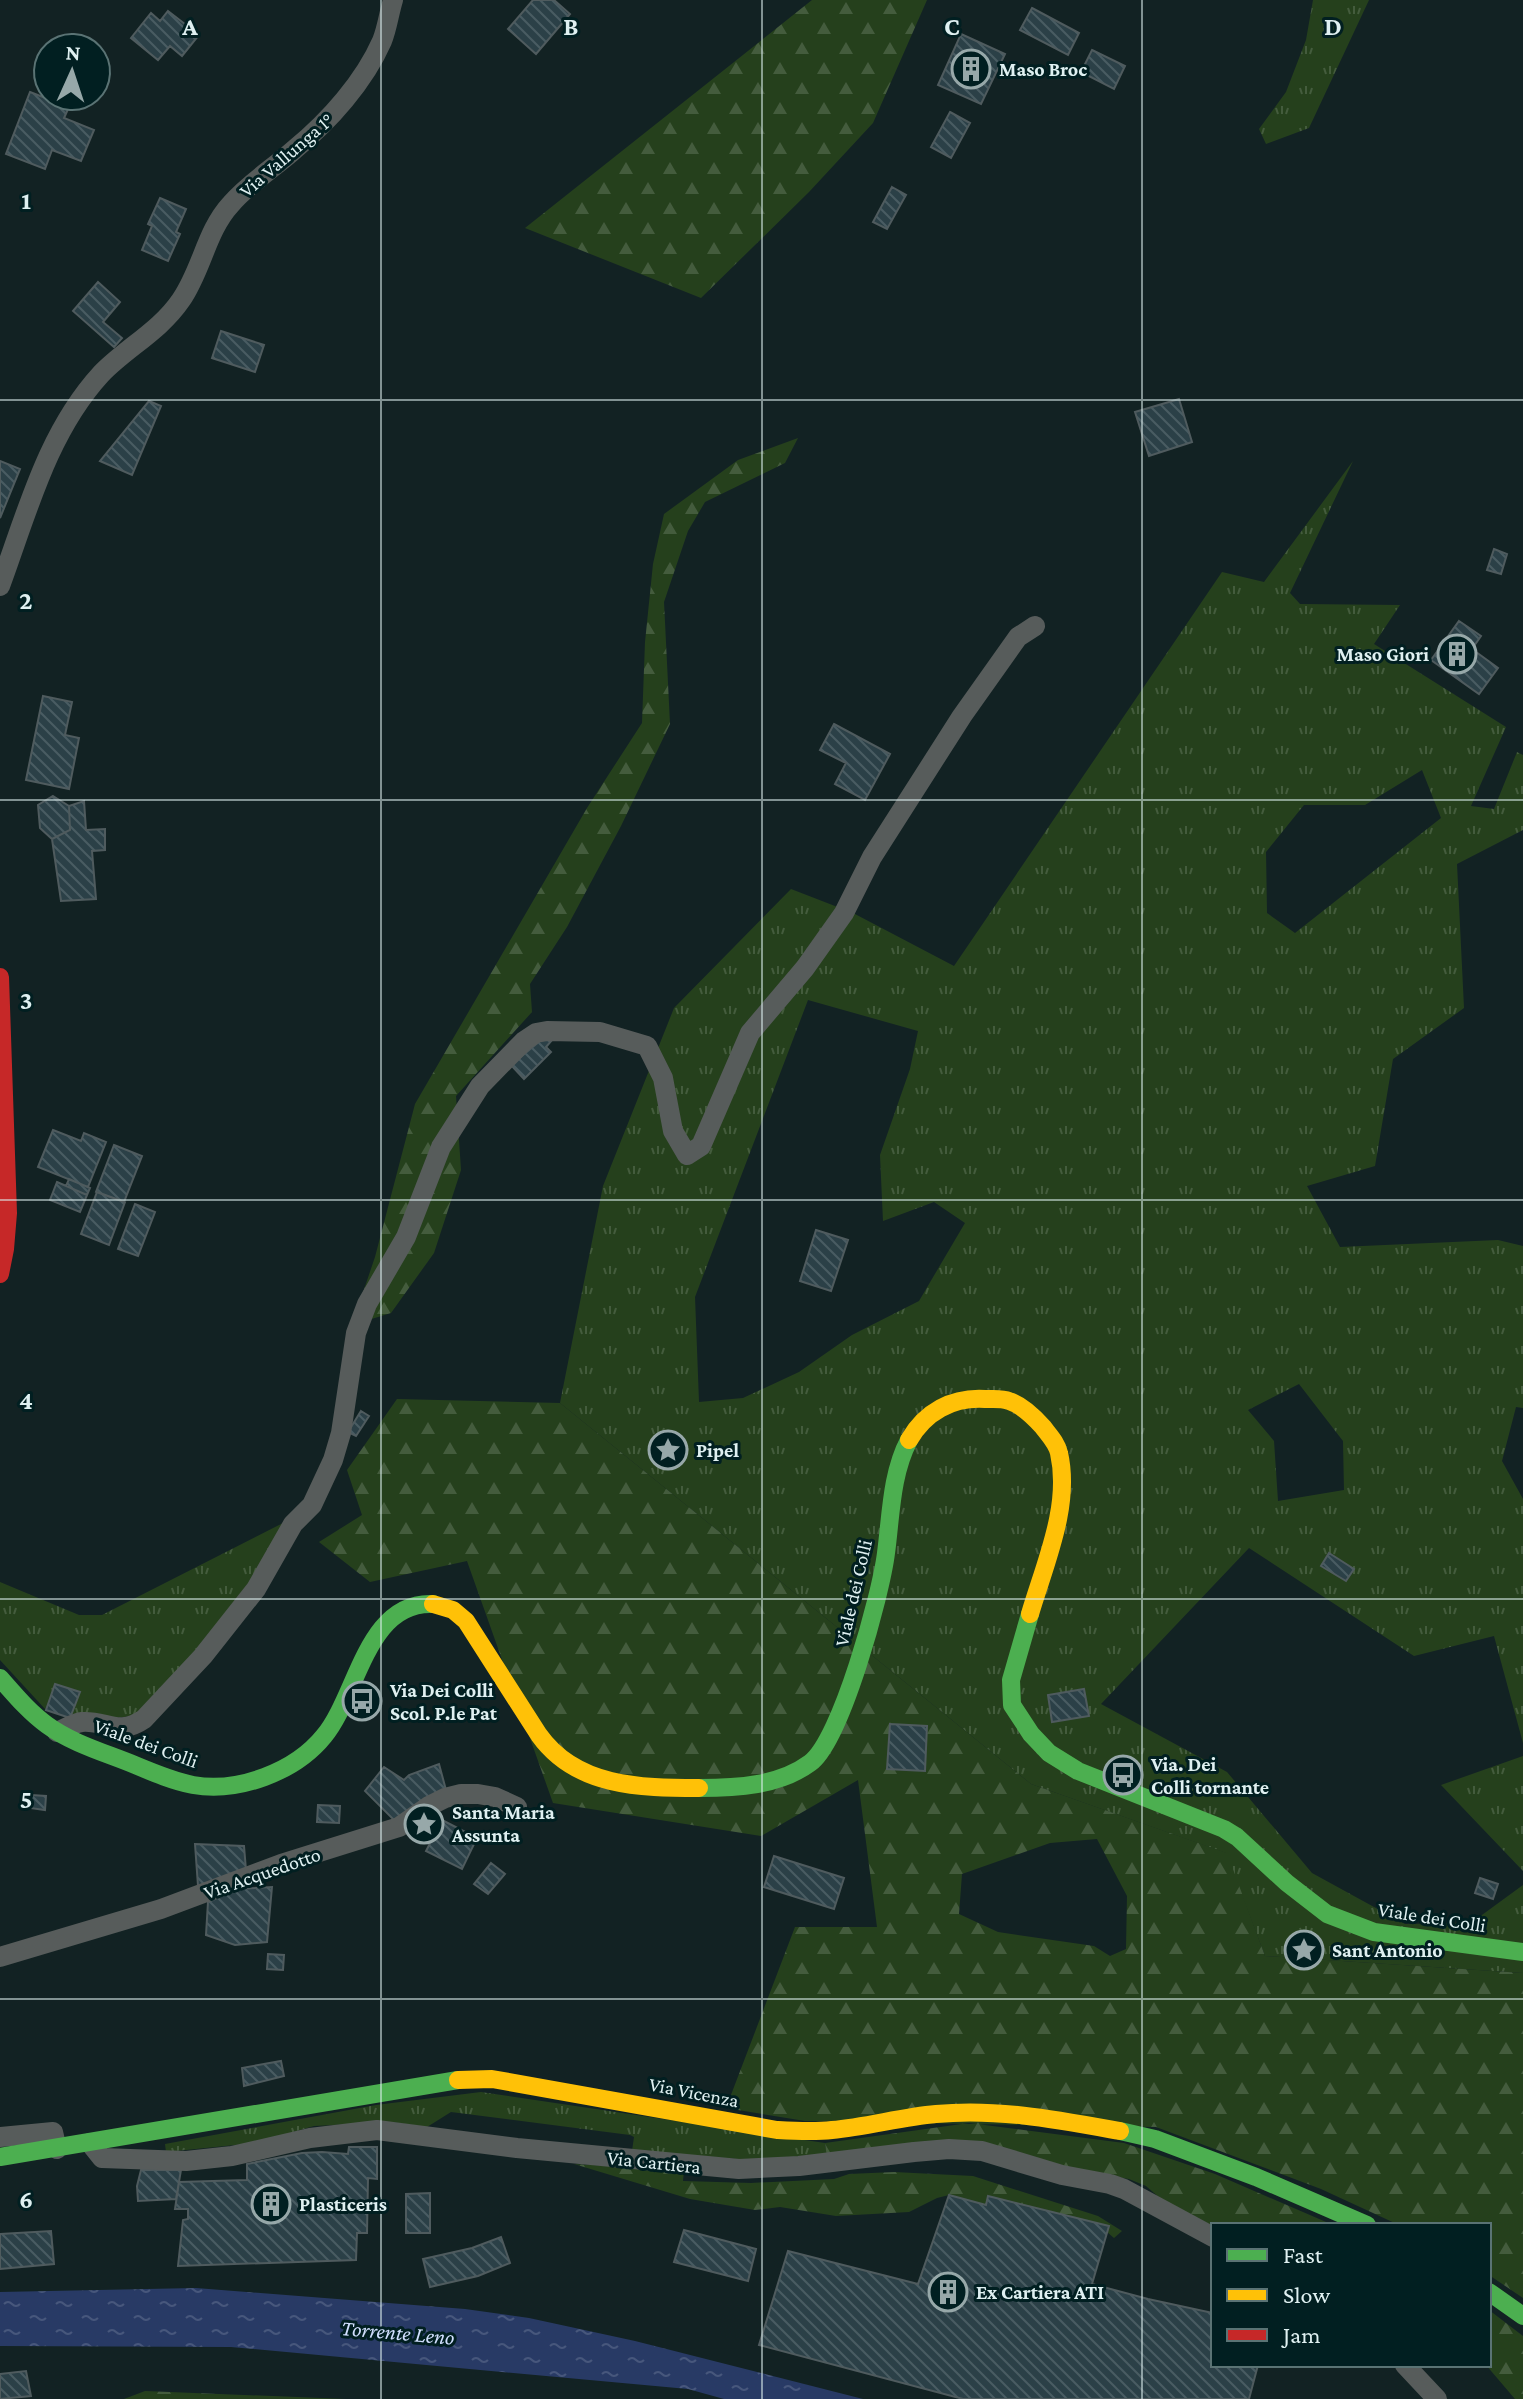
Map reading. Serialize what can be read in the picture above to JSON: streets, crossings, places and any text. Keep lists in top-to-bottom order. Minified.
{"streets":{"main road":["Viale dei Colli","Via Vicenza"],"street":["Via Vallunga 1°","Via Acquedotto","Via Cartiera"]},"crossings":[["Via Vicenza","Via Cartiera"]],"water":["Torrente Leno"],"places":{"building":["Maso Broc","Maso Giori","Plasticeris","Ex Cartiera ATI"],"place":["Pipel","Santa Maria Assunta","Sant Antonio"],"bus stop":["Via Dei Colli Scol. P.le Pat","Via. Dei Colli tornante"]},"legend":["Fast","Slow","Jam"],"north":"top","grid":{"columns":["A","B","C","D"],"rows":["1","2","3","4","5","6"]}}
